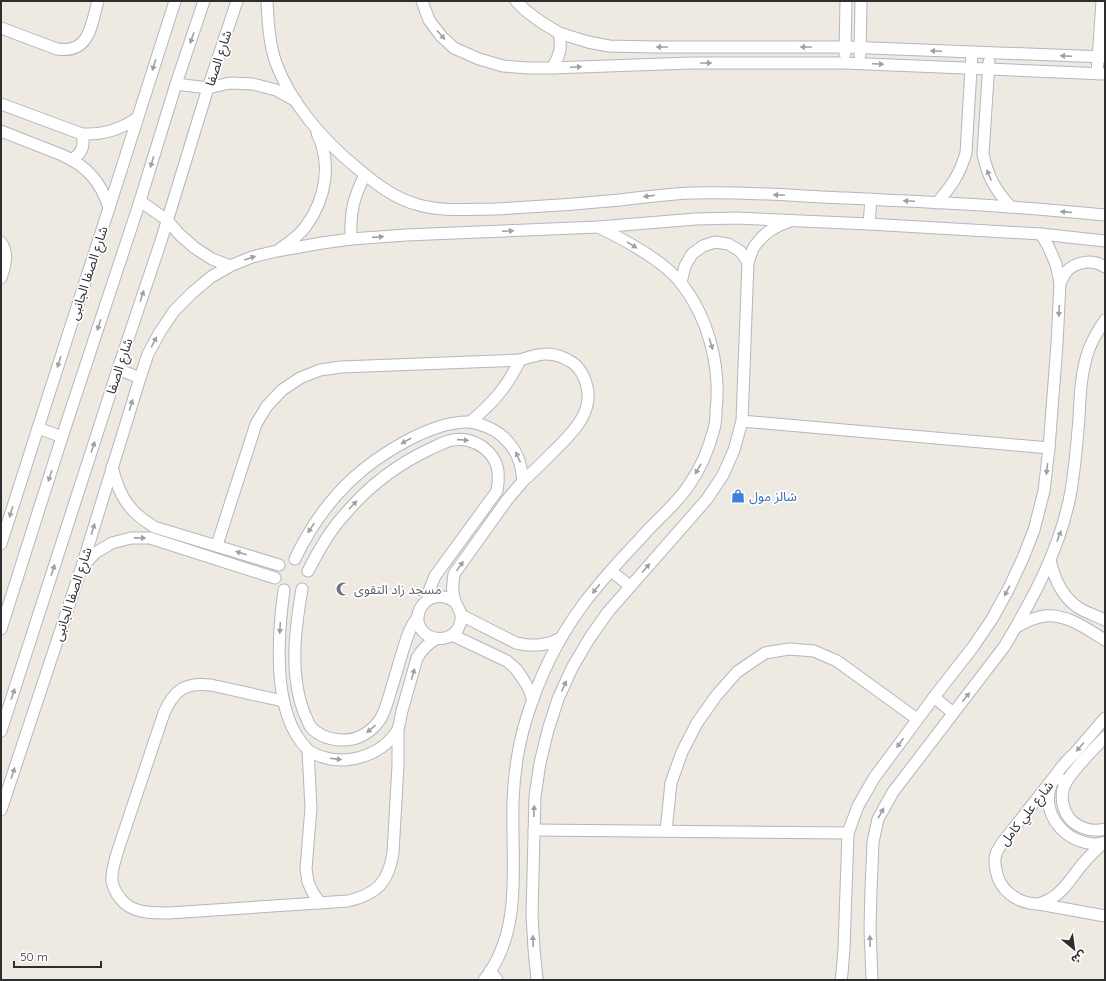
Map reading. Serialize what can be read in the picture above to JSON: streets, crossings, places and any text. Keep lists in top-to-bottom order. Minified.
{"streets":{"street":["شارع الصفا","شارع الصفا الجانبى","شارع علي كامل"]},"places":{"shop":["شالز مول"],"mosque":["مسجد زاد التقوى"]},"scale_bar":"50 m","north":"bottom right"}
